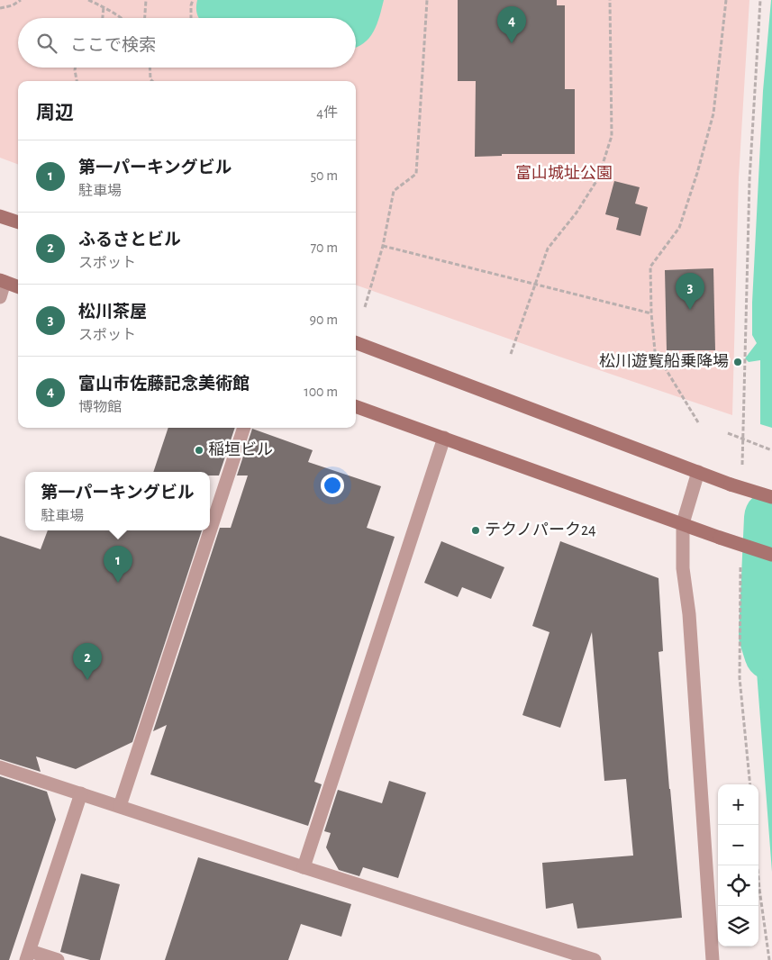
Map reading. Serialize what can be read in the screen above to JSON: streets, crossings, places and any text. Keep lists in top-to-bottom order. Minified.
{"parks":["富山城址公園"],"places":["松川遊覧船乗降場","稲垣ビル","テクノパーク24"],"page":{"pins":["4","3","1","2"],"search":"ここで検索","heading":["周辺","4件"],"list":[{"mark":"1","name":"第一パーキングビル","note":"駐車場","value":"50 m"},{"mark":"2","name":"ふるさとビル","note":"スポット","value":"70 m"},{"mark":"3","name":"松川茶屋","note":"スポット","value":"90 m"},{"mark":"4","name":"富山市佐藤記念美術館","note":"博物館","value":"100 m"}],"popup":["第一パーキングビル","駐車場"],"map_buttons":["+","−"]}}
